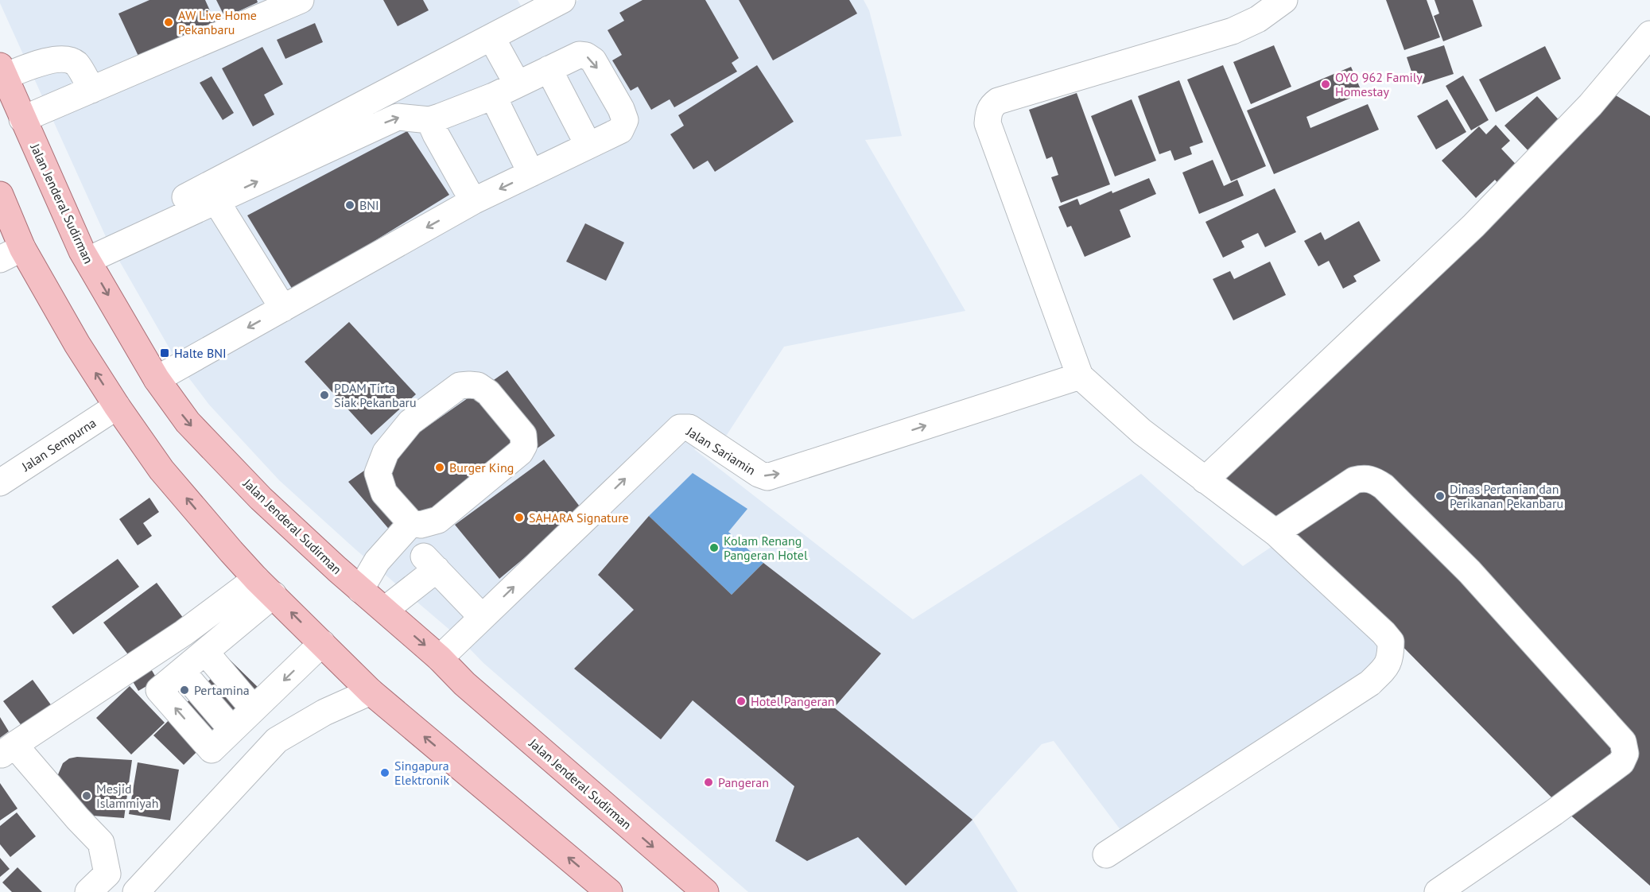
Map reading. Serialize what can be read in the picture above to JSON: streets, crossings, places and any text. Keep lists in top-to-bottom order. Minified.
{"streets":{"main road":["Jalan Jenderal Sudirman"],"street":["Jalan Sempurna","Jalan Sariamin"]},"crossings":[["Jalan Jenderal Sudirman","Jalan Sariamin"]],"one_way":["Jalan Sariamin"],"places":{"other":["AW Live Home Pekanbaru","OYO 962 Family Homestay","BNI","PDAM Tirta Siak Pekanbaru","Burger King","Dinas Pertanian dan Perikanan Pekanbaru","SAHARA Signature","Kolam Renang Pangeran Hotel","Pertamina","Hotel Pangeran","Singapura Elektronik","Pangeran","Mesjid Islammiyah"],"transit":["Halte BNI"]}}
